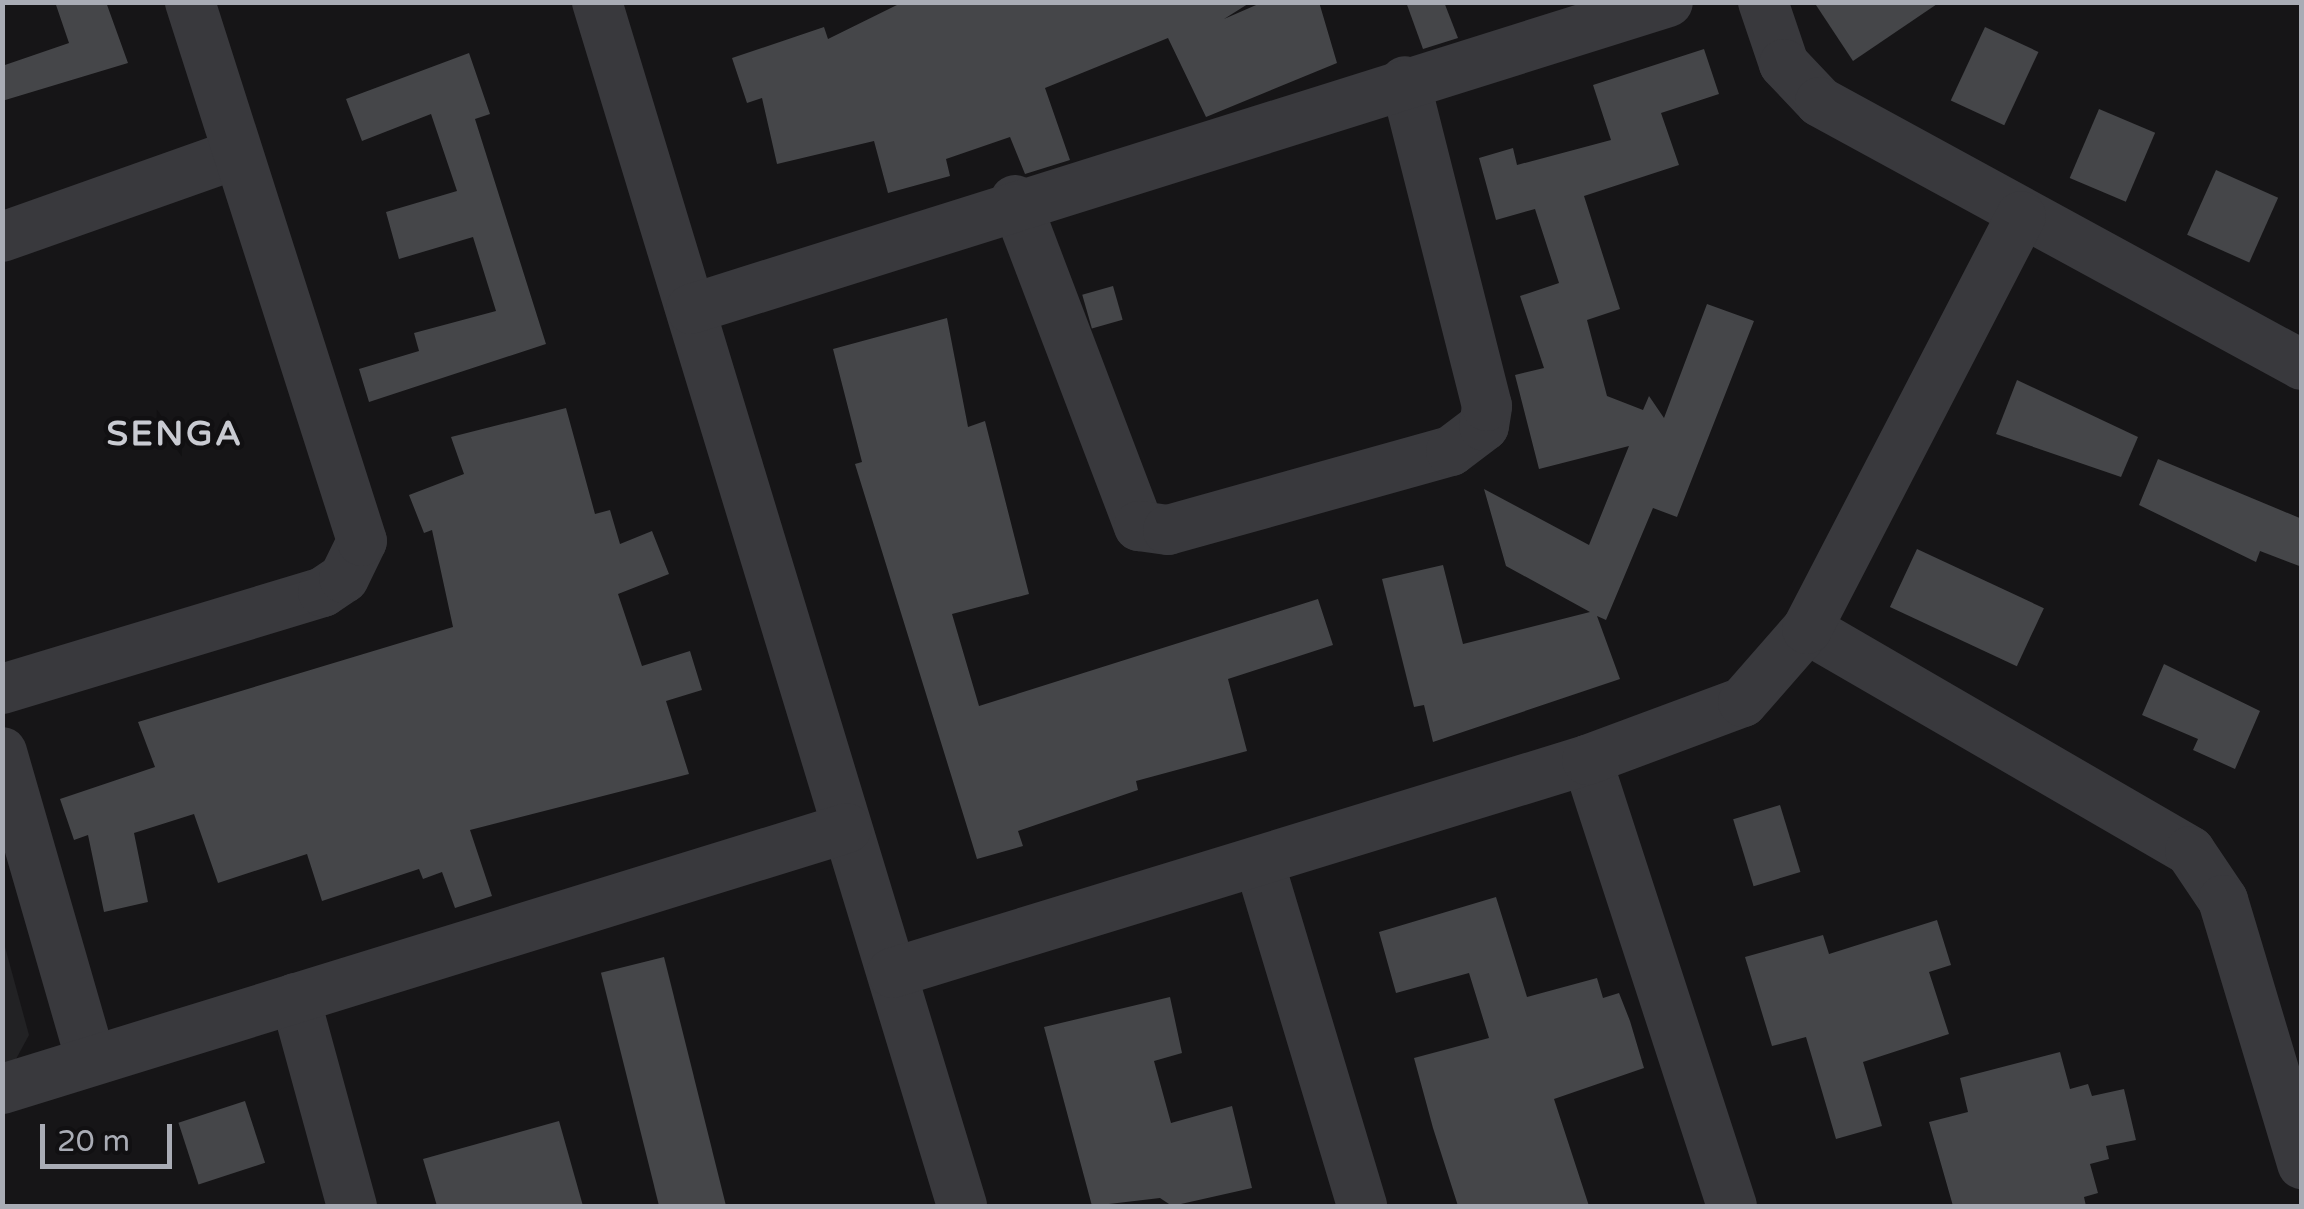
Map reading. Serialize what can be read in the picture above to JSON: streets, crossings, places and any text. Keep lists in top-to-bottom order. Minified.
{"districts":["SENGA"],"scale_bar":"20 m"}
